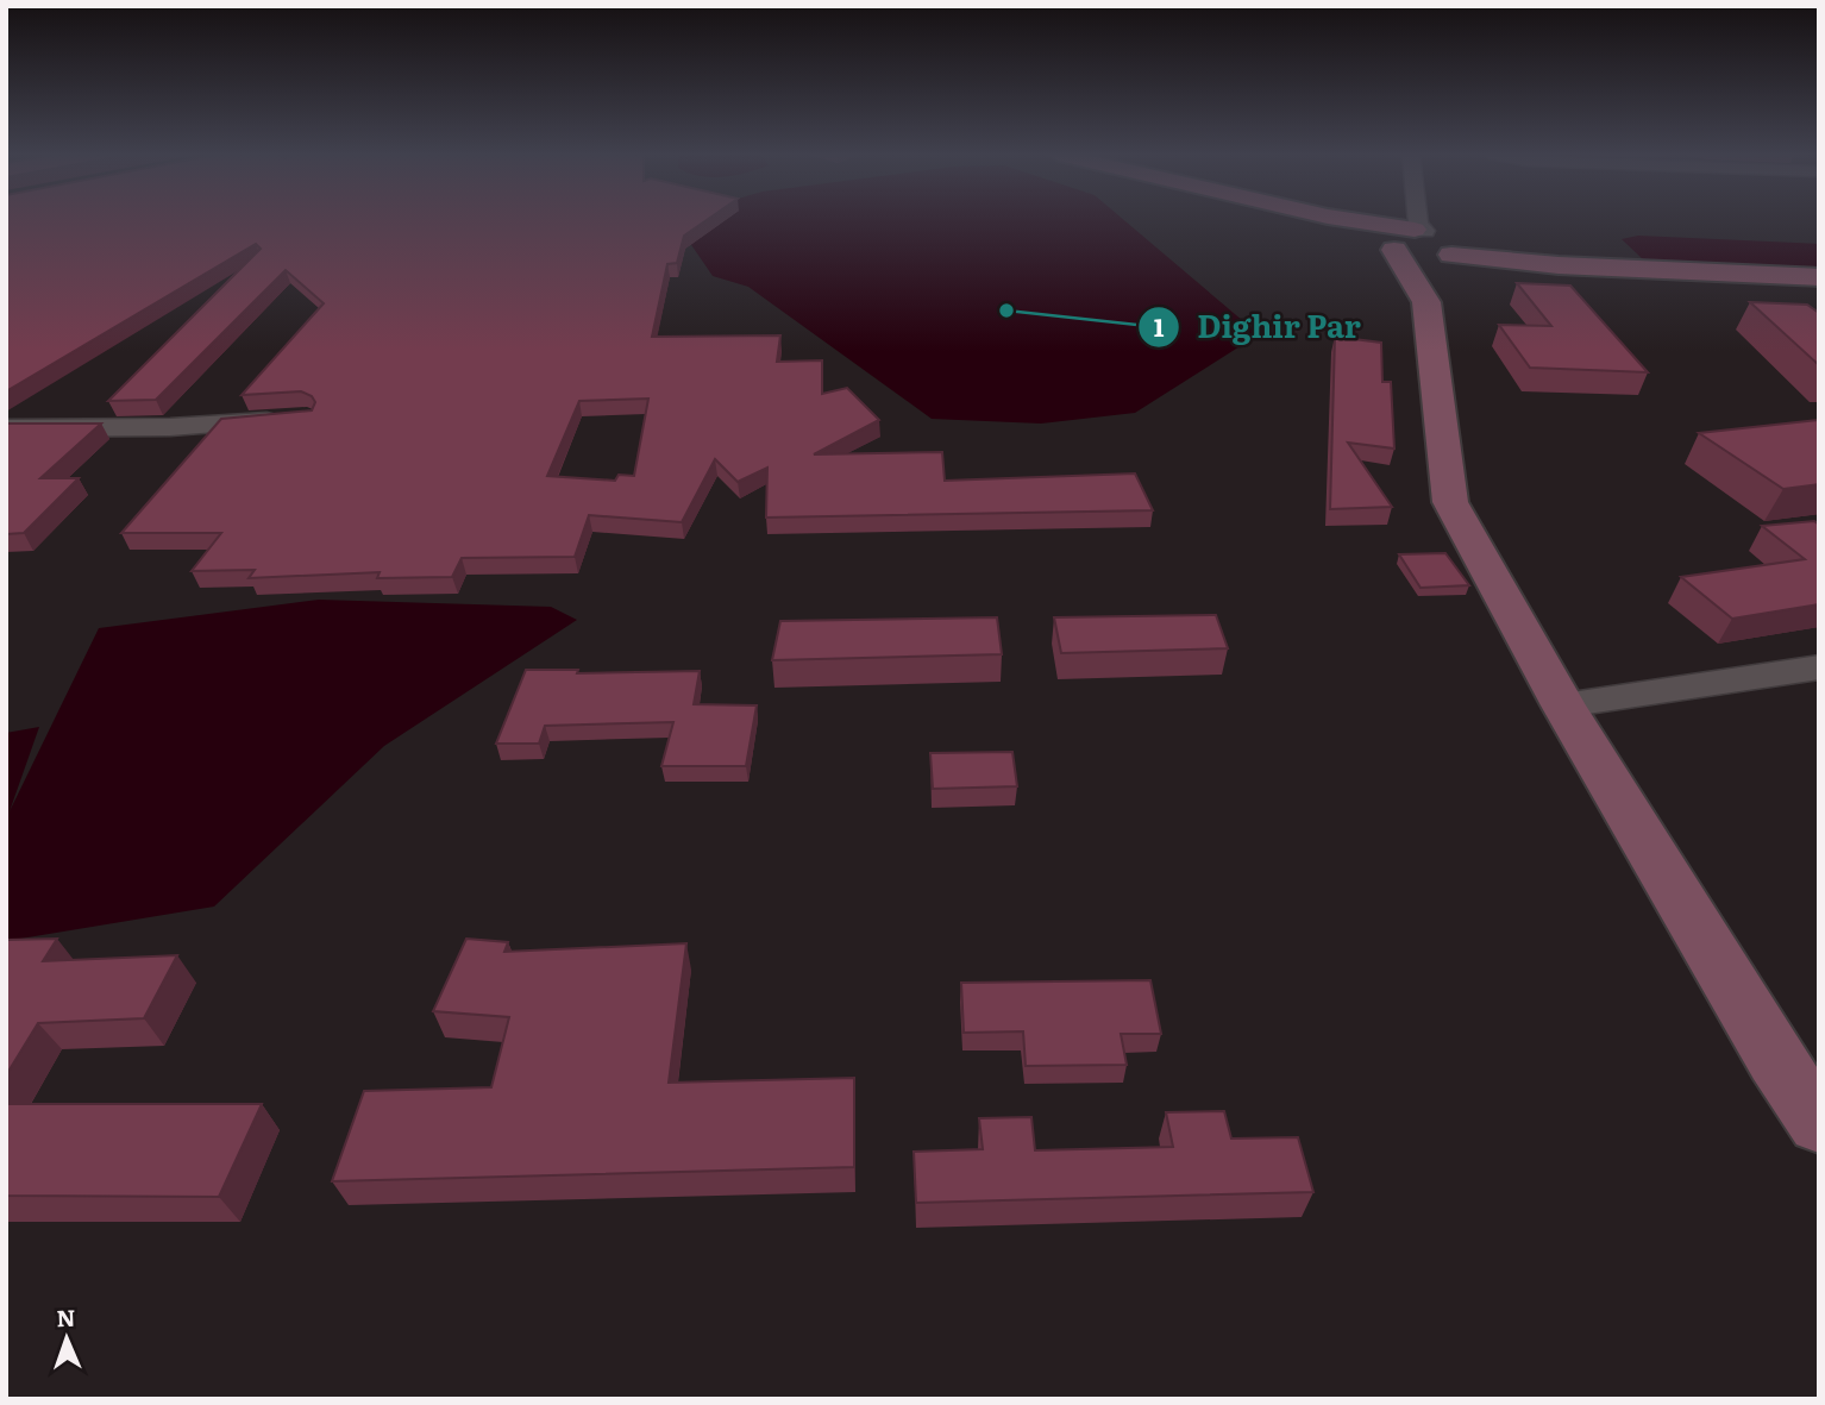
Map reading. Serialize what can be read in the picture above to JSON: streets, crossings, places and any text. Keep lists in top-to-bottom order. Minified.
{"places":["Dighir Par"],"north":"top"}
